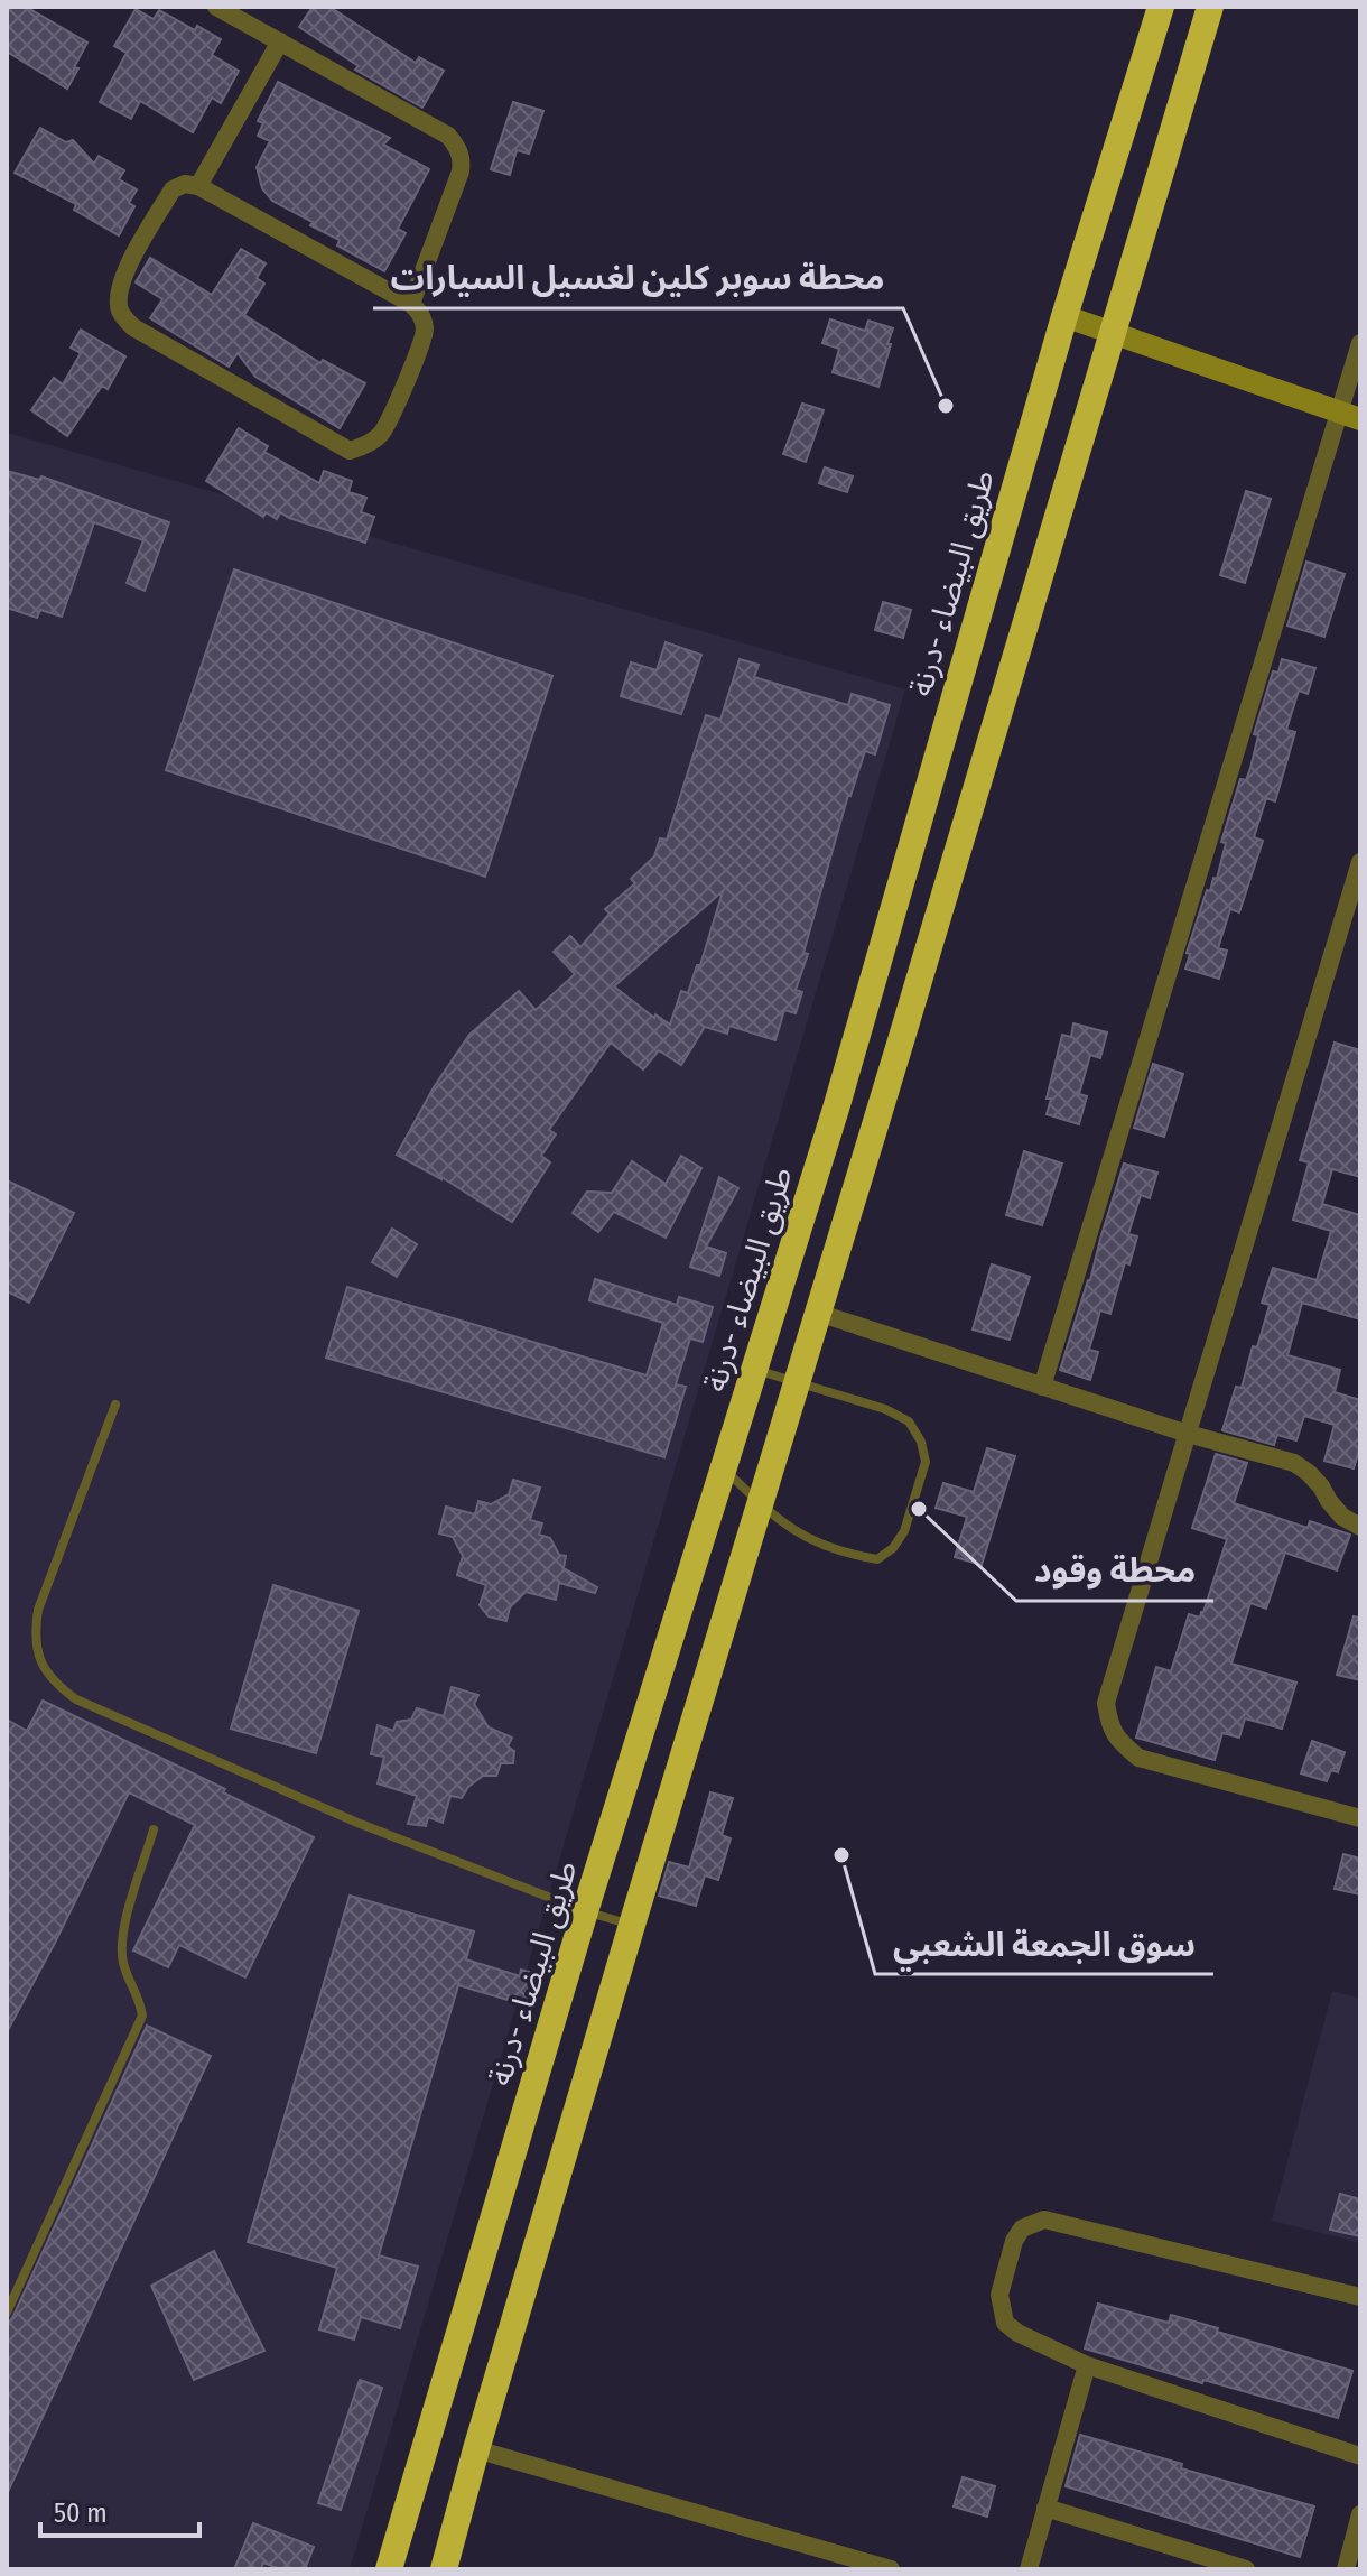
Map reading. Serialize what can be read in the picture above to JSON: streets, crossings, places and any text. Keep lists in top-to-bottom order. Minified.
{"streets":{"highway":["طريق البيضاء -درنة"]},"places":["محطة سوبر كلين لغسيل السيارات","محطة وقود","سوق الجمعة الشعبي"],"scale_bar":"50 m"}
